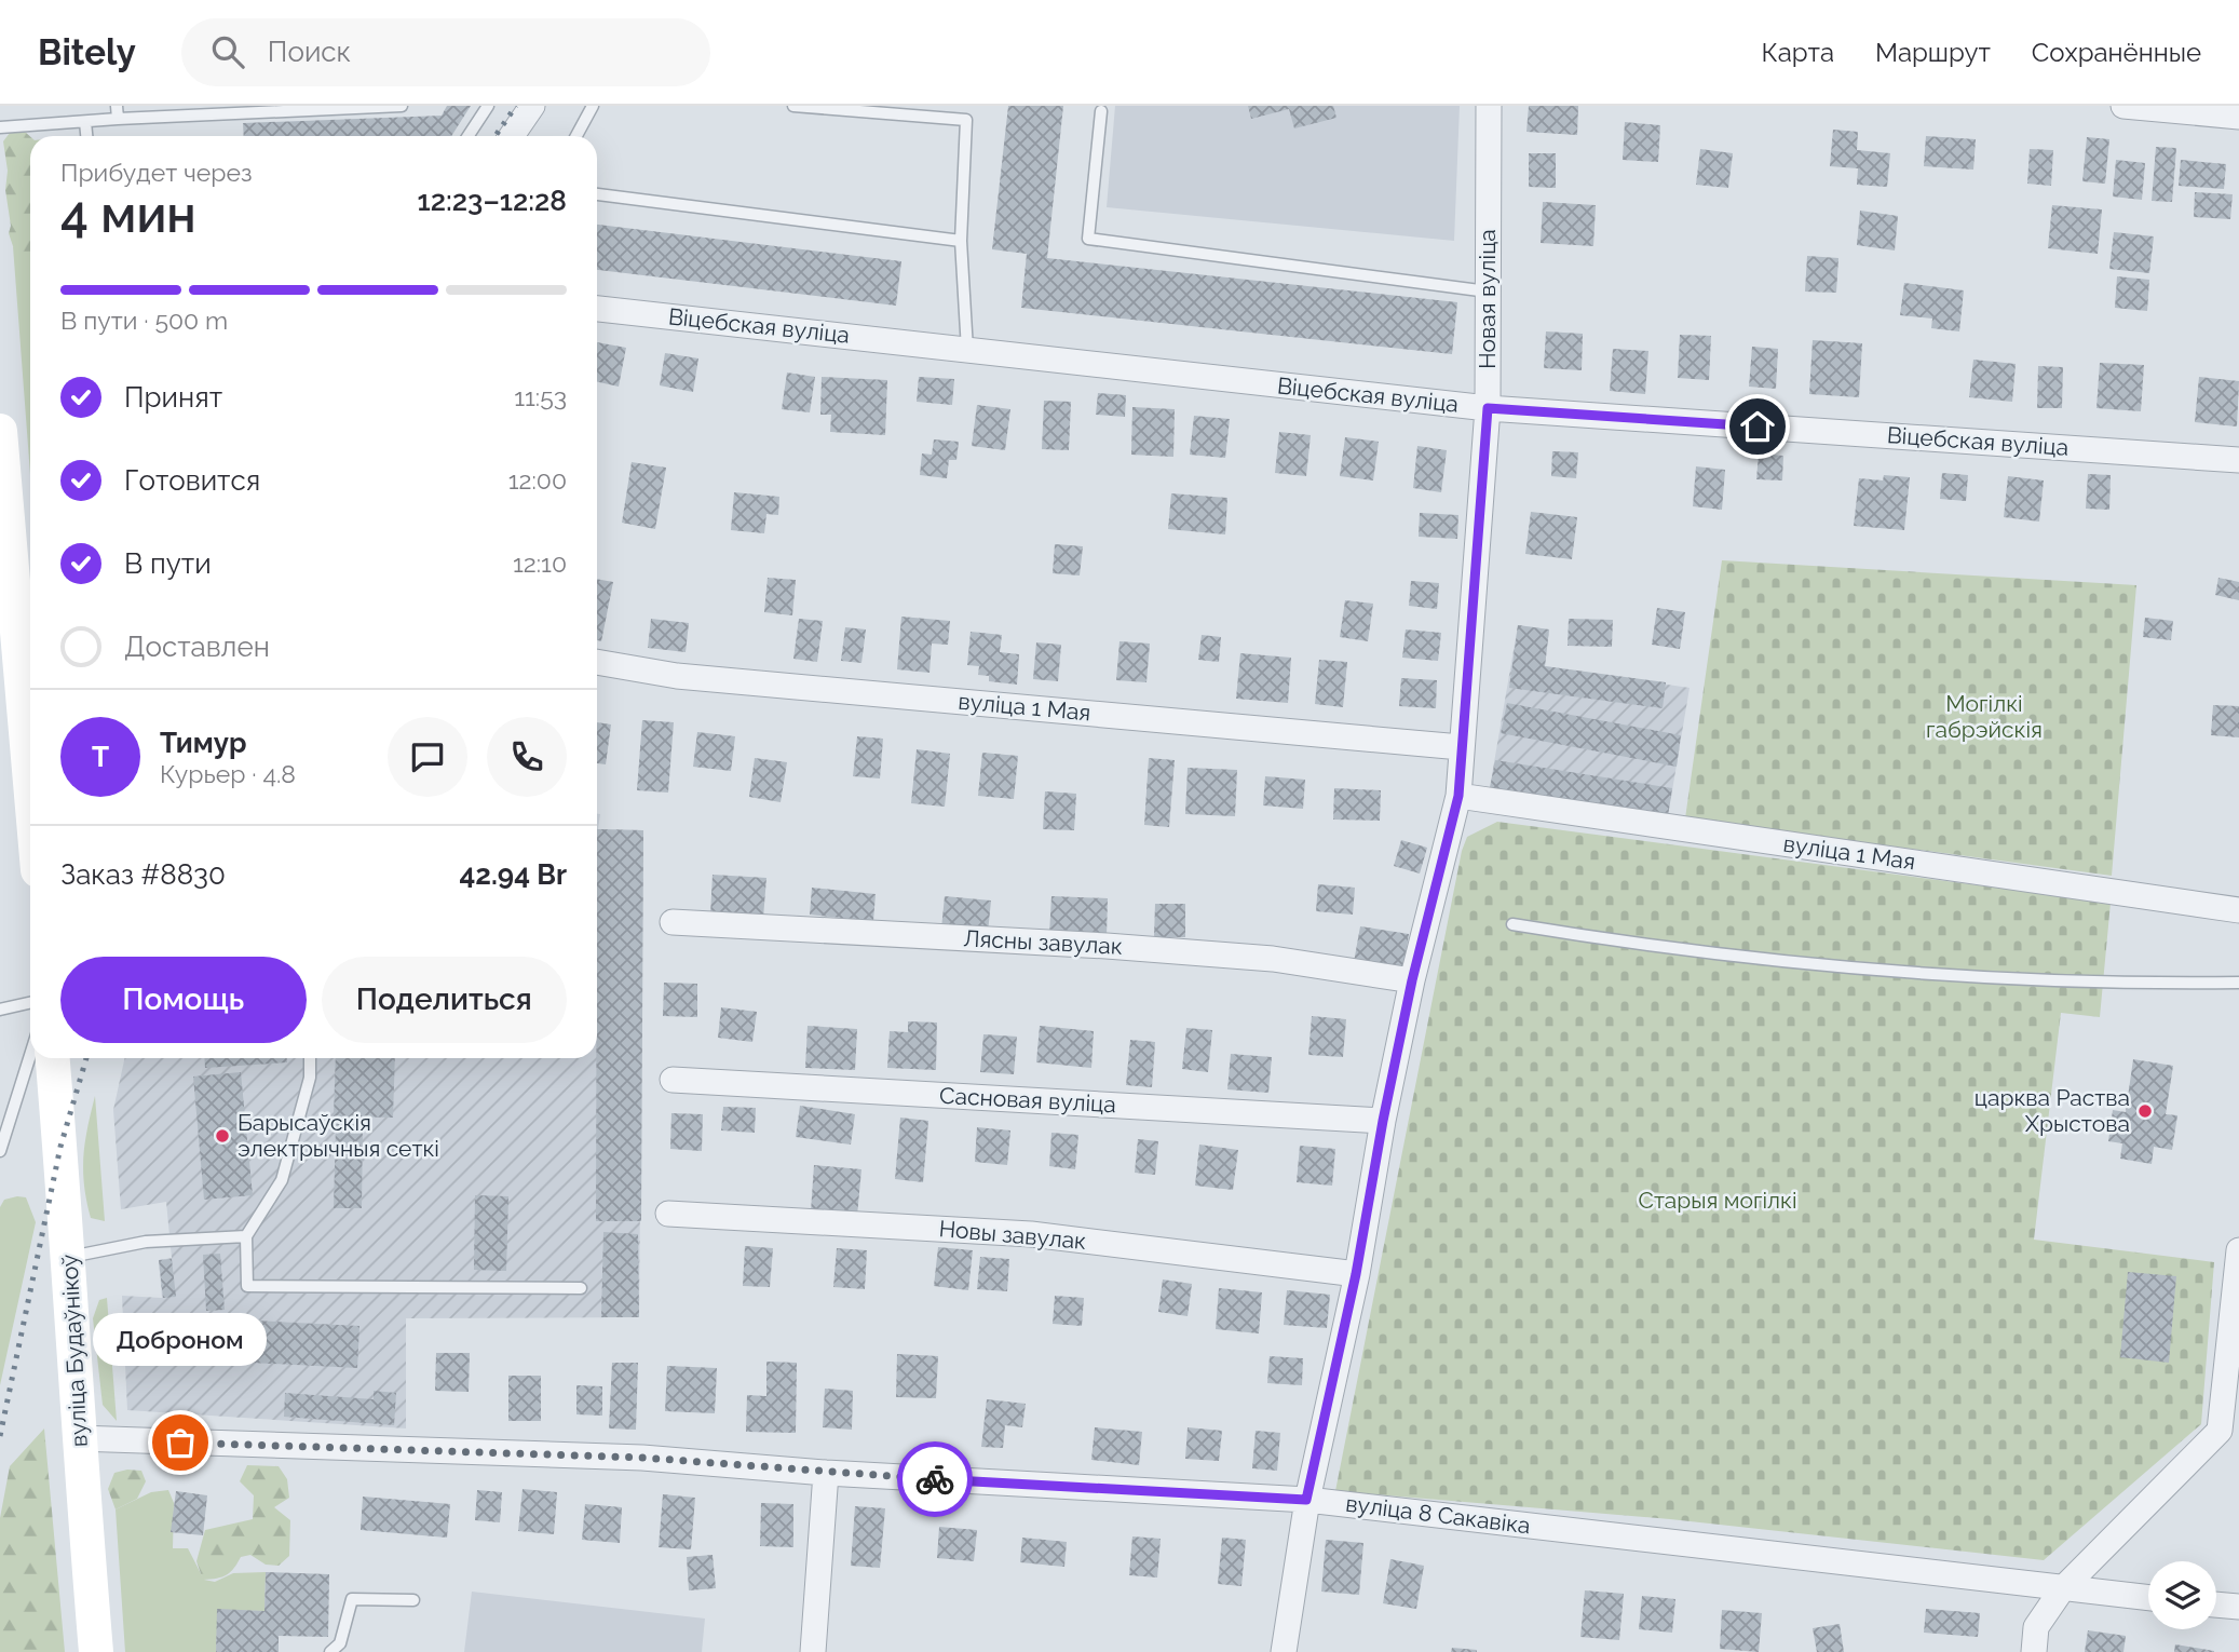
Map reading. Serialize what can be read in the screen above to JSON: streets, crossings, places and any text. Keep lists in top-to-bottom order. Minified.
{"streets":{"main road":["вуліца Будаўнікоў"],"street":["Новая вуліца","Віцебская вуліца","вуліца 1 Мая","Лясны завулак","Сасновая вуліца","Новы завулак","вуліца 8 Сакавіка"]},"crossings":[["Новая вуліца","Віцебская вуліца"],["Новая вуліца","вуліца 1 Мая"],["Новая вуліца","Лясны завулак"],["Новая вуліца","Сасновая вуліца"],["Новая вуліца","Новы завулак"],["Новая вуліца","вуліца 8 Сакавіка"],["вуліца Будаўнікоў","вуліца 8 Сакавіка"]],"parks":["Могілкі габрэйскія","Старыя могілкі"],"places":["царква Раства Хрыстова","Барысаўскія электрычныя сеткі","Доброном"],"page":{"header":"Bitely","search":"Поиск","nav":["Карта","Маршрут","Сохранённые"],"heading":["4 мин","Прибудет через","12:23–12:28"],"panel":["Тимур","Курьер · 4.8","Заказ #8830","42.94 Br"],"bar":"В пути · 500 m","list":[["Принят","11:53"],["Готовится","12:00"],["В пути","12:10"],"Доставлен"],"round":"Т","buttons":["Помощь","Поделиться"],"bubble":"Доброном"}}
